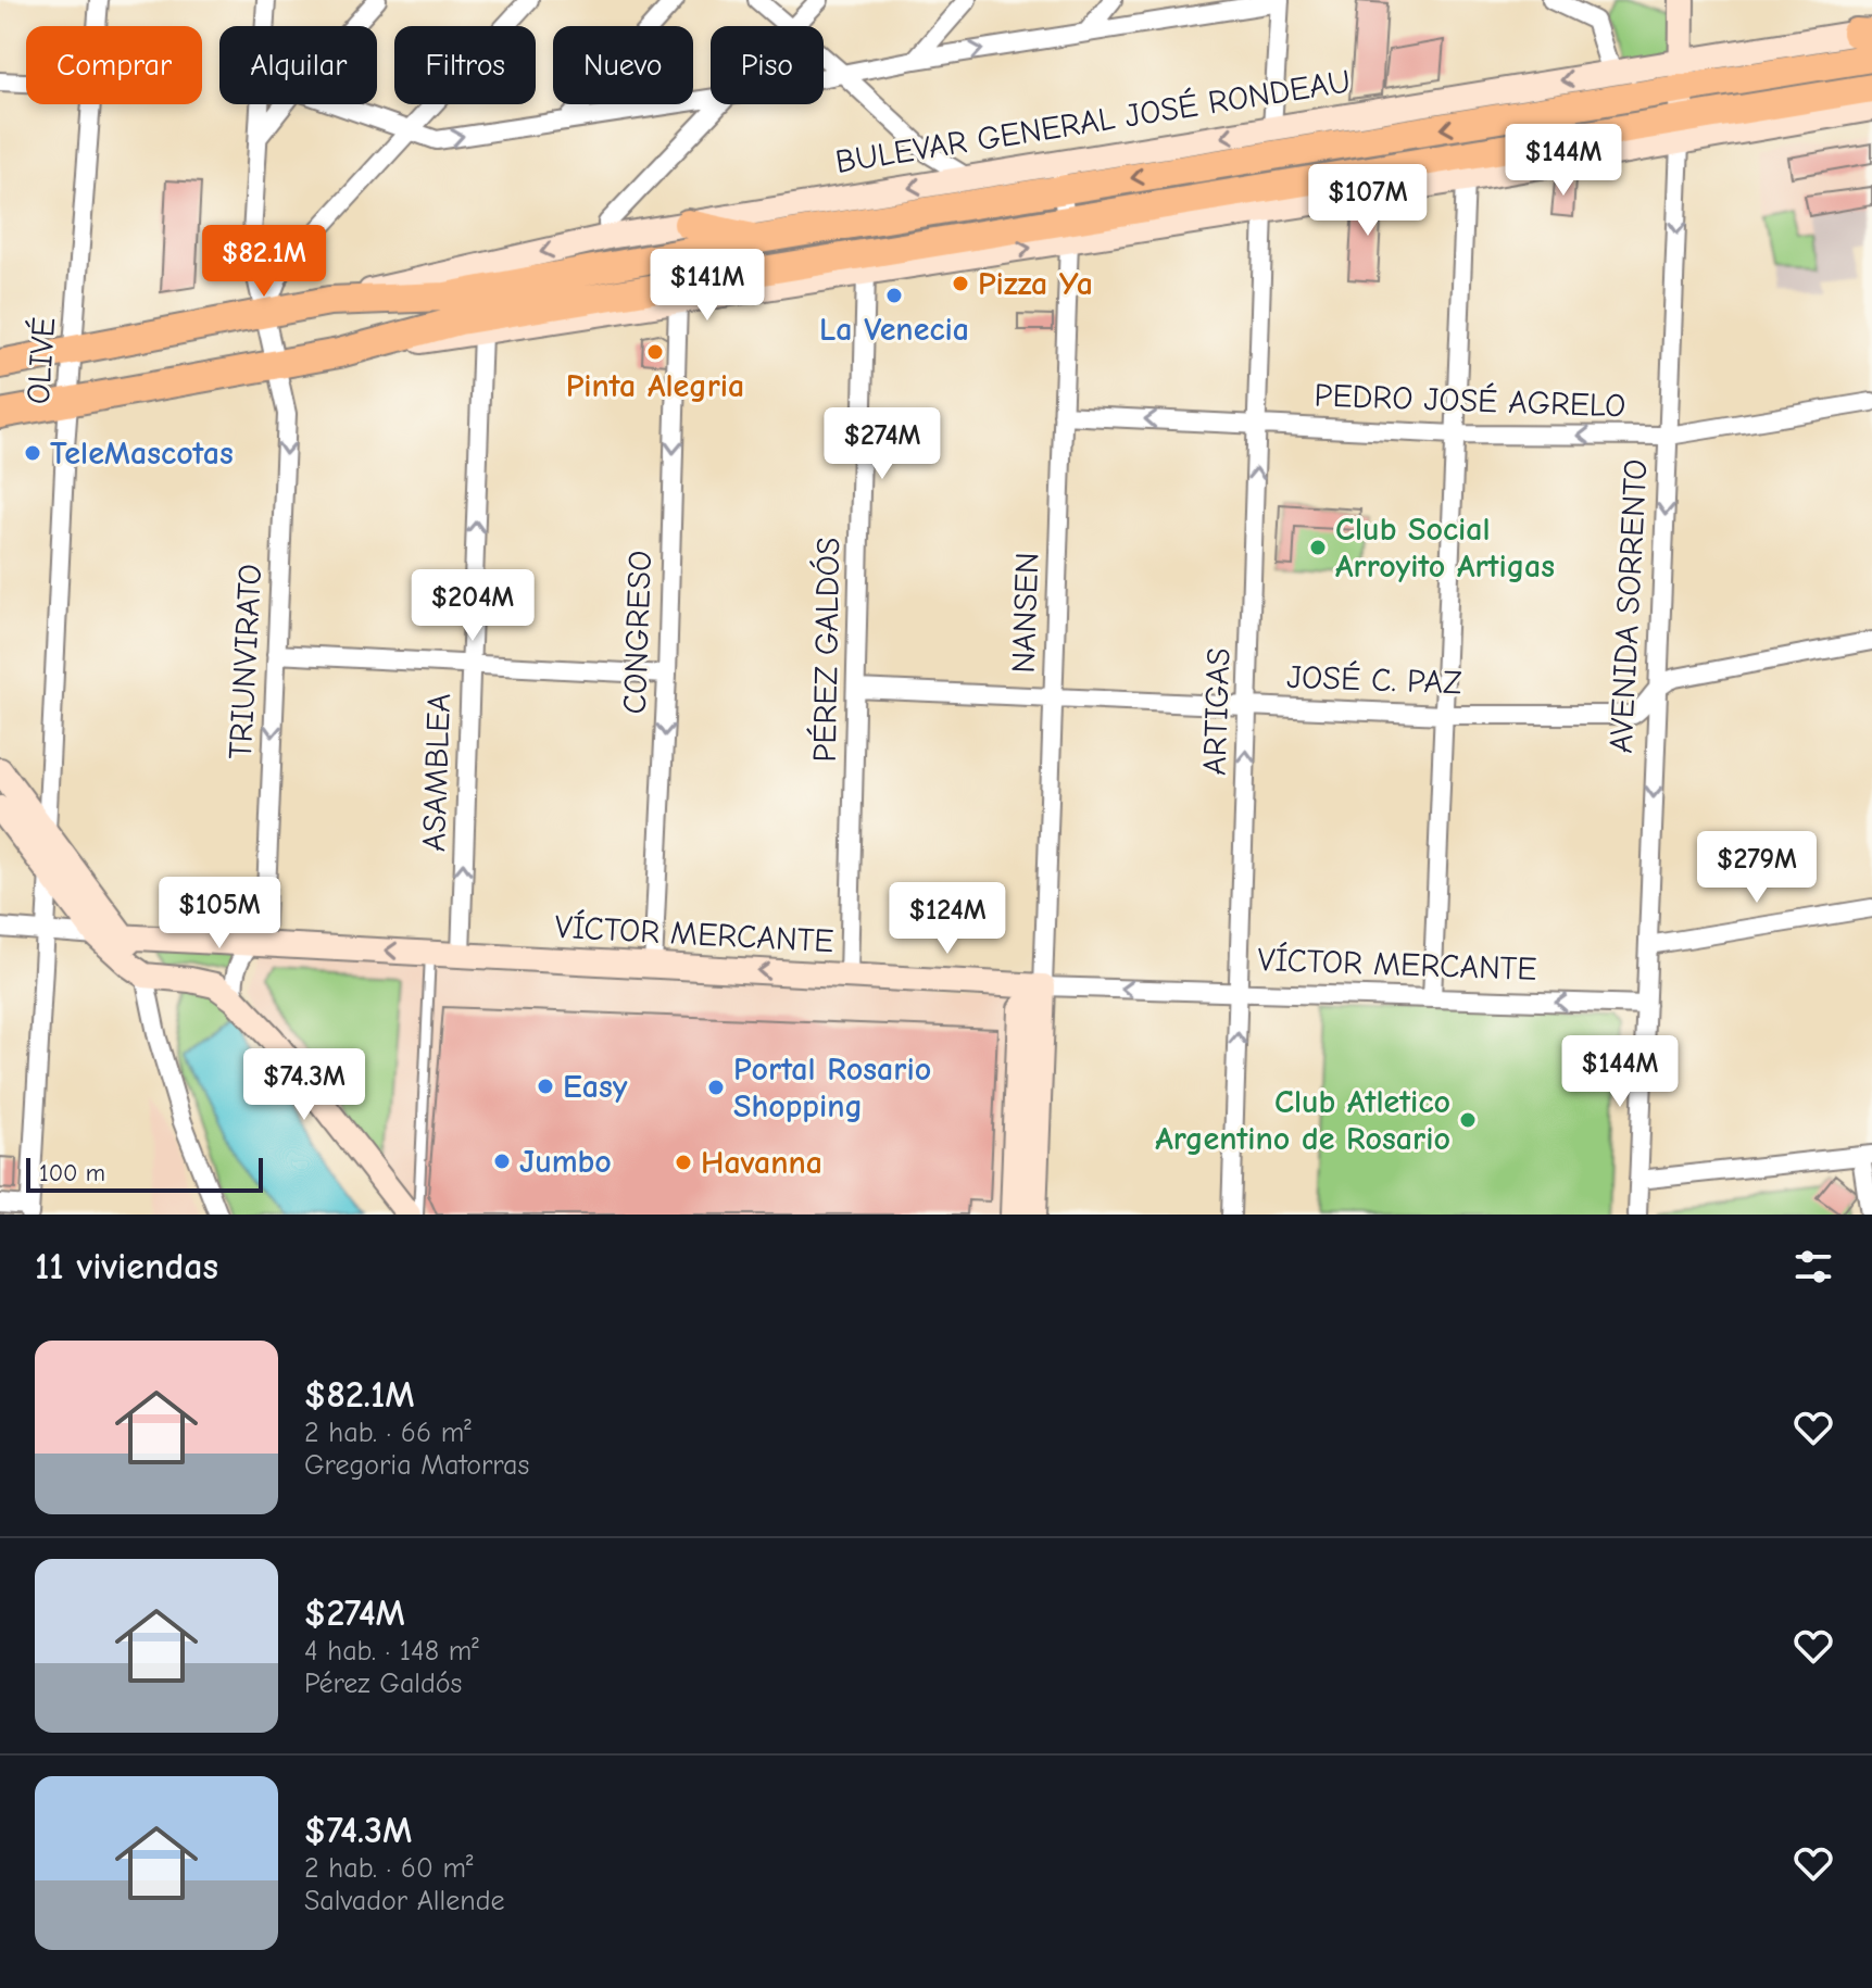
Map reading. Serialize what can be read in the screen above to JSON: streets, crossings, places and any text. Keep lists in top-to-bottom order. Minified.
{"streets":{"main road":["BULEVAR GENERAL JOSÉ RONDEAU","AVENIDA SORRENTO","VÍCTOR MERCANTE"],"street":["OLIVÉ","PEDRO JOSÉ AGRELO","NANSEN","CONGRESO","PÉREZ GALDÓS","TRIUNVIRATO","JOSÉ C. PAZ","ARTIGAS","ASAMBLEA"]},"crossings":[["BULEVAR GENERAL JOSÉ RONDEAU","OLIVÉ"],["BULEVAR GENERAL JOSÉ RONDEAU","AVENIDA SORRENTO"],["BULEVAR GENERAL JOSÉ RONDEAU","NANSEN"],["BULEVAR GENERAL JOSÉ RONDEAU","TRIUNVIRATO"],["PEDRO JOSÉ AGRELO","AVENIDA SORRENTO"],["PEDRO JOSÉ AGRELO","NANSEN"],["PEDRO JOSÉ AGRELO","ARTIGAS"],["AVENIDA SORRENTO","JOSÉ C. PAZ"],["AVENIDA SORRENTO","VÍCTOR MERCANTE"],["NANSEN","JOSÉ C. PAZ"],["NANSEN","VÍCTOR MERCANTE"],["CONGRESO","VÍCTOR MERCANTE"],["PÉREZ GALDÓS","JOSÉ C. PAZ"],["PÉREZ GALDÓS","VÍCTOR MERCANTE"],["TRIUNVIRATO","VÍCTOR MERCANTE"],["JOSÉ C. PAZ","ARTIGAS"],["ARTIGAS","VÍCTOR MERCANTE"],["ASAMBLEA","VÍCTOR MERCANTE"]],"one_way":["PEDRO JOSÉ AGRELO","AVENIDA SORRENTO","CONGRESO","TRIUNVIRATO","ARTIGAS","ASAMBLEA","VÍCTOR MERCANTE"],"places":["Pizza Ya","La Venecia","Pinta Alegria","TeleMascotas","Club Social Arroyito Artigas","Easy","Portal Rosario Shopping","Club Atletico Argentino de Rosario","Jumbo","Havanna"],"scale_bar":"100 m","page":{"chip":["Comprar","Alquilar","Filtros","Nuevo","Piso"],"price":["$144M","$107M","$82.1M","$141M","$274M","$204M","$279M","$105M","$124M","$144M","$74.3M"],"scale":"100 m","heading":"11 viviendas","list":[{"name":"$82.1M","note":"2 hab. · 66 m² · Gregoria Matorras"},{"name":"$274M","note":"4 hab. · 148 m² · Pérez Galdós"},{"name":"$74.3M","note":"2 hab. · 60 m² · Salvador Allende"}]}}
